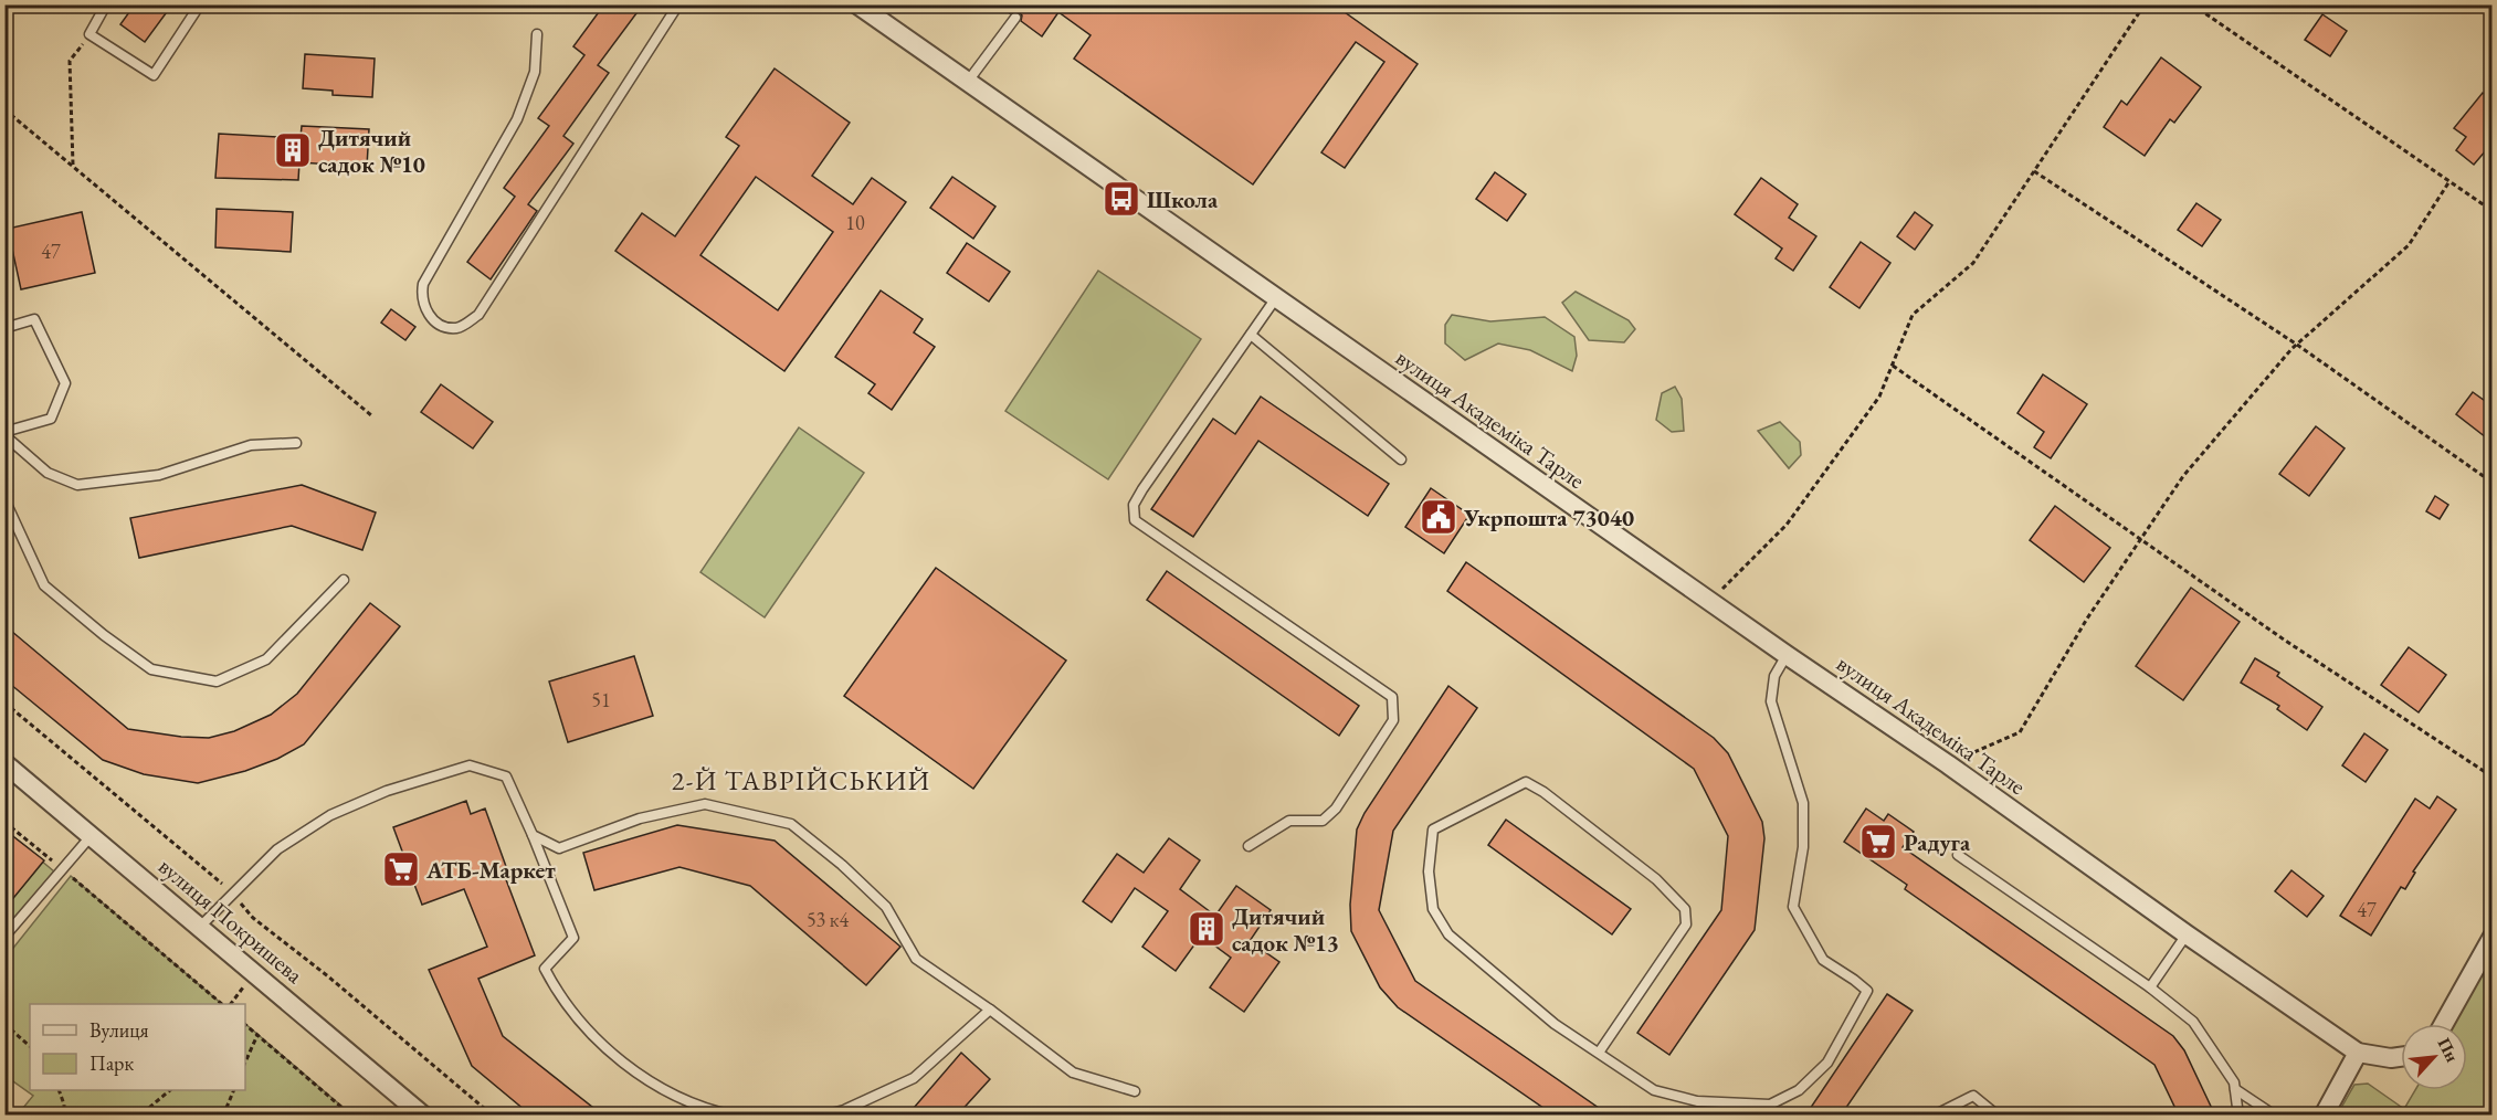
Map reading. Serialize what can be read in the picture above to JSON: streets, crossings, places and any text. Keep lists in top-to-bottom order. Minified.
{"streets":{"street":["вулиця Академіка Тарле","вулиця Покришева"]},"districts":["2-Й ТАВРІЙСЬКИЙ"],"places":{"building":["Дитячий садок №10","Дитячий садок №13"],"bus stop":["Школа"],"public building":["Укрпошта 73040"],"supermarket":["Радуга","АТБ-Маркет"]},"house_numbers":["10","47","51","47","53 к4"],"legend":["Вулиця","Парк"],"north":"top right"}
